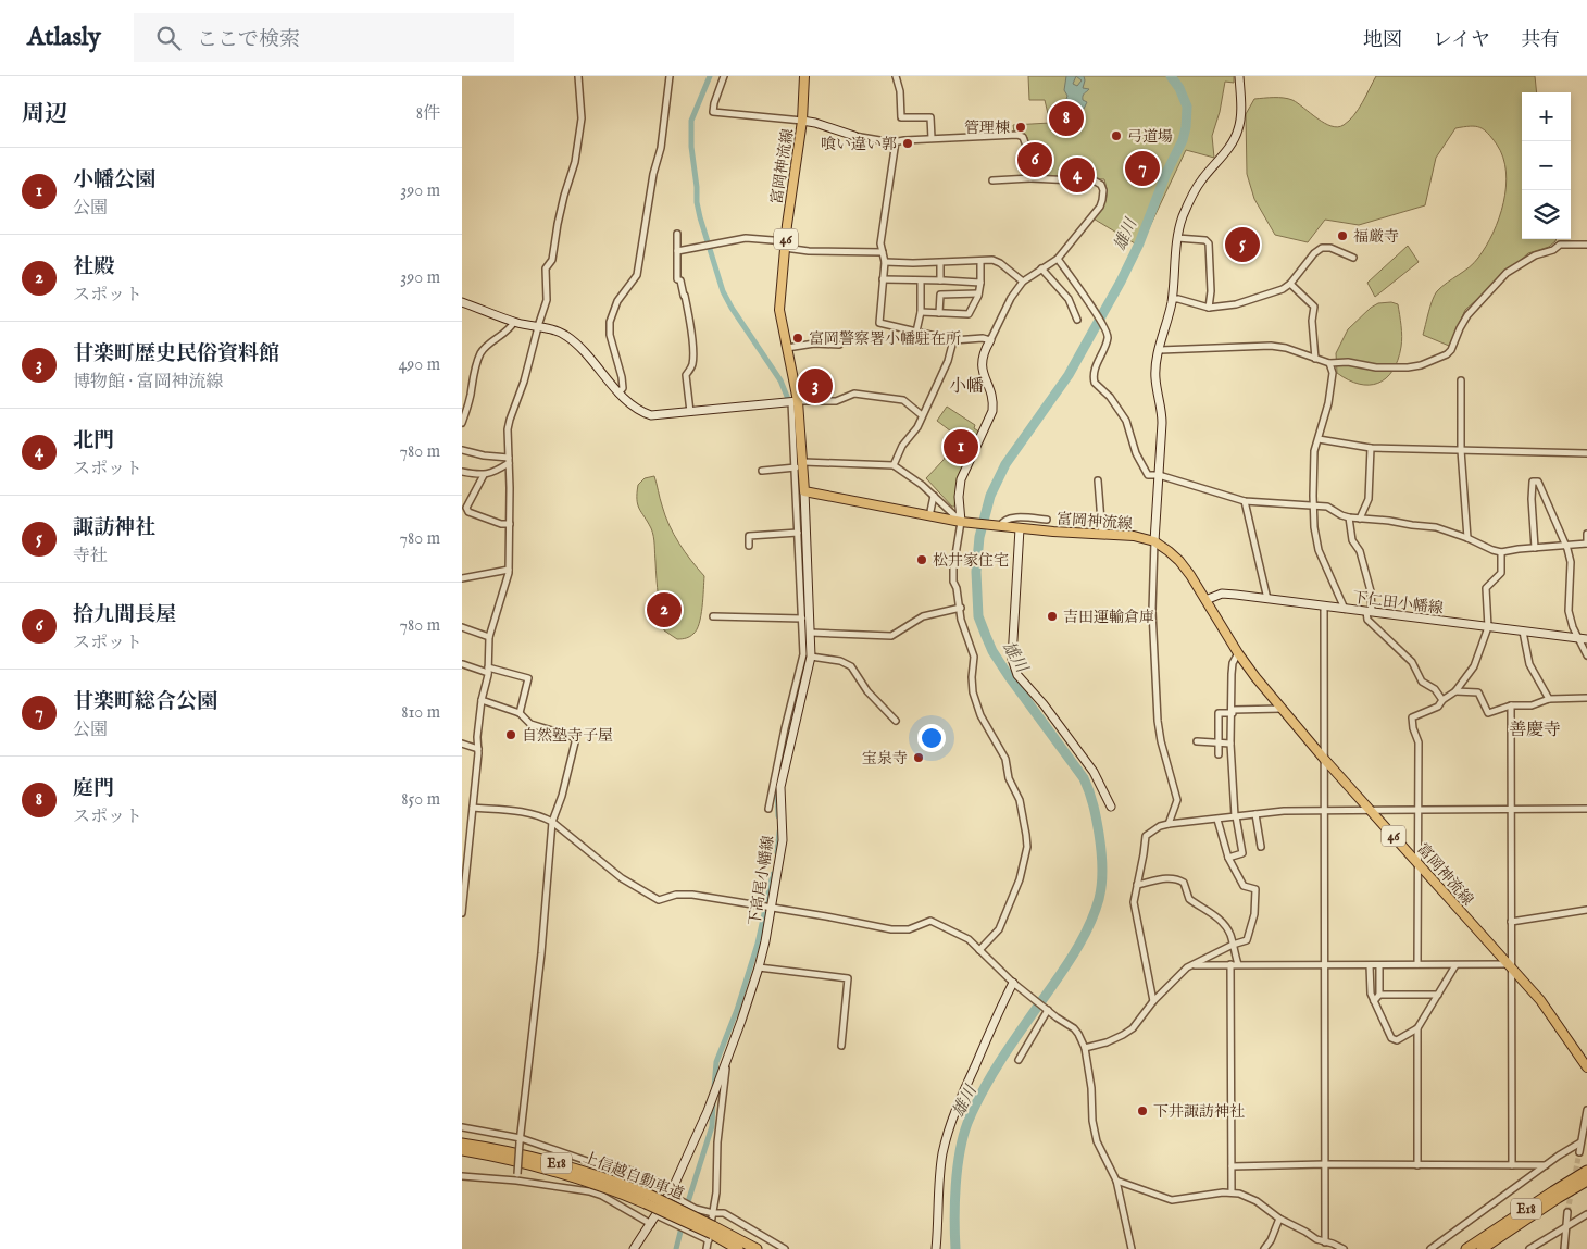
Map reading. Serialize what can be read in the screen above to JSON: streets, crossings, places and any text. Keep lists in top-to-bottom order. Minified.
{"streets":{"highway":["E18","上信越自動車道"],"main road":["富岡神流線","46","下仁田小幡線","下高尾小幡線"]},"crossings":[["富岡神流線","下仁田小幡線"],["富岡神流線","下高尾小幡線"]],"districts":["小幡","善慶寺"],"water":["雄川"],"places":["管理棟","弓道場","喰い違い郭","福厳寺","富岡警察署小幡駐在所","松井家住宅","吉田運輸倉庫","自然塾寺子屋","宝泉寺","下井諏訪神社"],"page":{"header":"Atlasly","search":"ここで検索","nav":["地図","レイヤ","共有"],"heading":["周辺","8件"],"map_buttons":["+","−"],"pins":["8","6","7","4","5","3","1","2"],"list":[{"mark":"1","name":"小幡公園","note":"公園","value":"390 m"},{"mark":"2","name":"社殿","note":"スポット","value":"390 m"},{"mark":"3","name":"甘楽町歴史民俗資料館","note":"博物館 · 富岡神流線","value":"490 m"},{"mark":"4","name":"北門","note":"スポット","value":"780 m"},{"mark":"5","name":"諏訪神社","note":"寺社","value":"780 m"},{"mark":"6","name":"拾九間長屋","note":"スポット","value":"780 m"},{"mark":"7","name":"甘楽町総合公園","note":"公園","value":"810 m"},{"mark":"8","name":"庭門","note":"スポット","value":"850 m"}]}}
